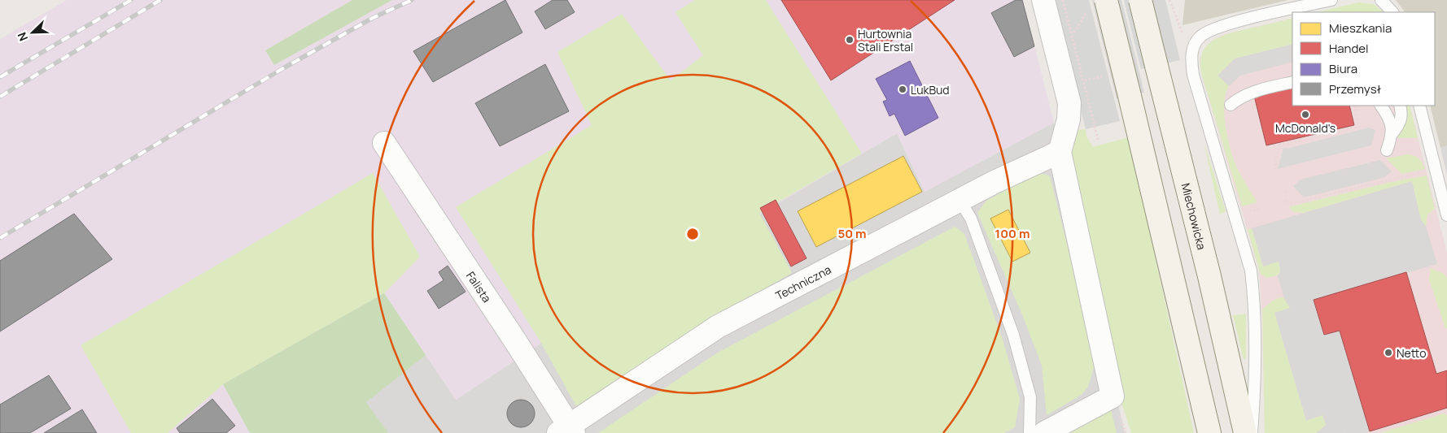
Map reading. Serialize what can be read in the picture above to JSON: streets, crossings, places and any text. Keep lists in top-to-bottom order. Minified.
{"streets":{"main road":["Miechowicka"],"street":["Techniczna","Falista"]},"crossings":[["Techniczna","Falista"]],"places":["Hurtownia Stali Erstal","LukBud","McDonald's","Netto"],"legend":["Mieszkania","Handel","Biura","Przemysł"],"north":"bottom left","rings":["50 m","100 m"]}
